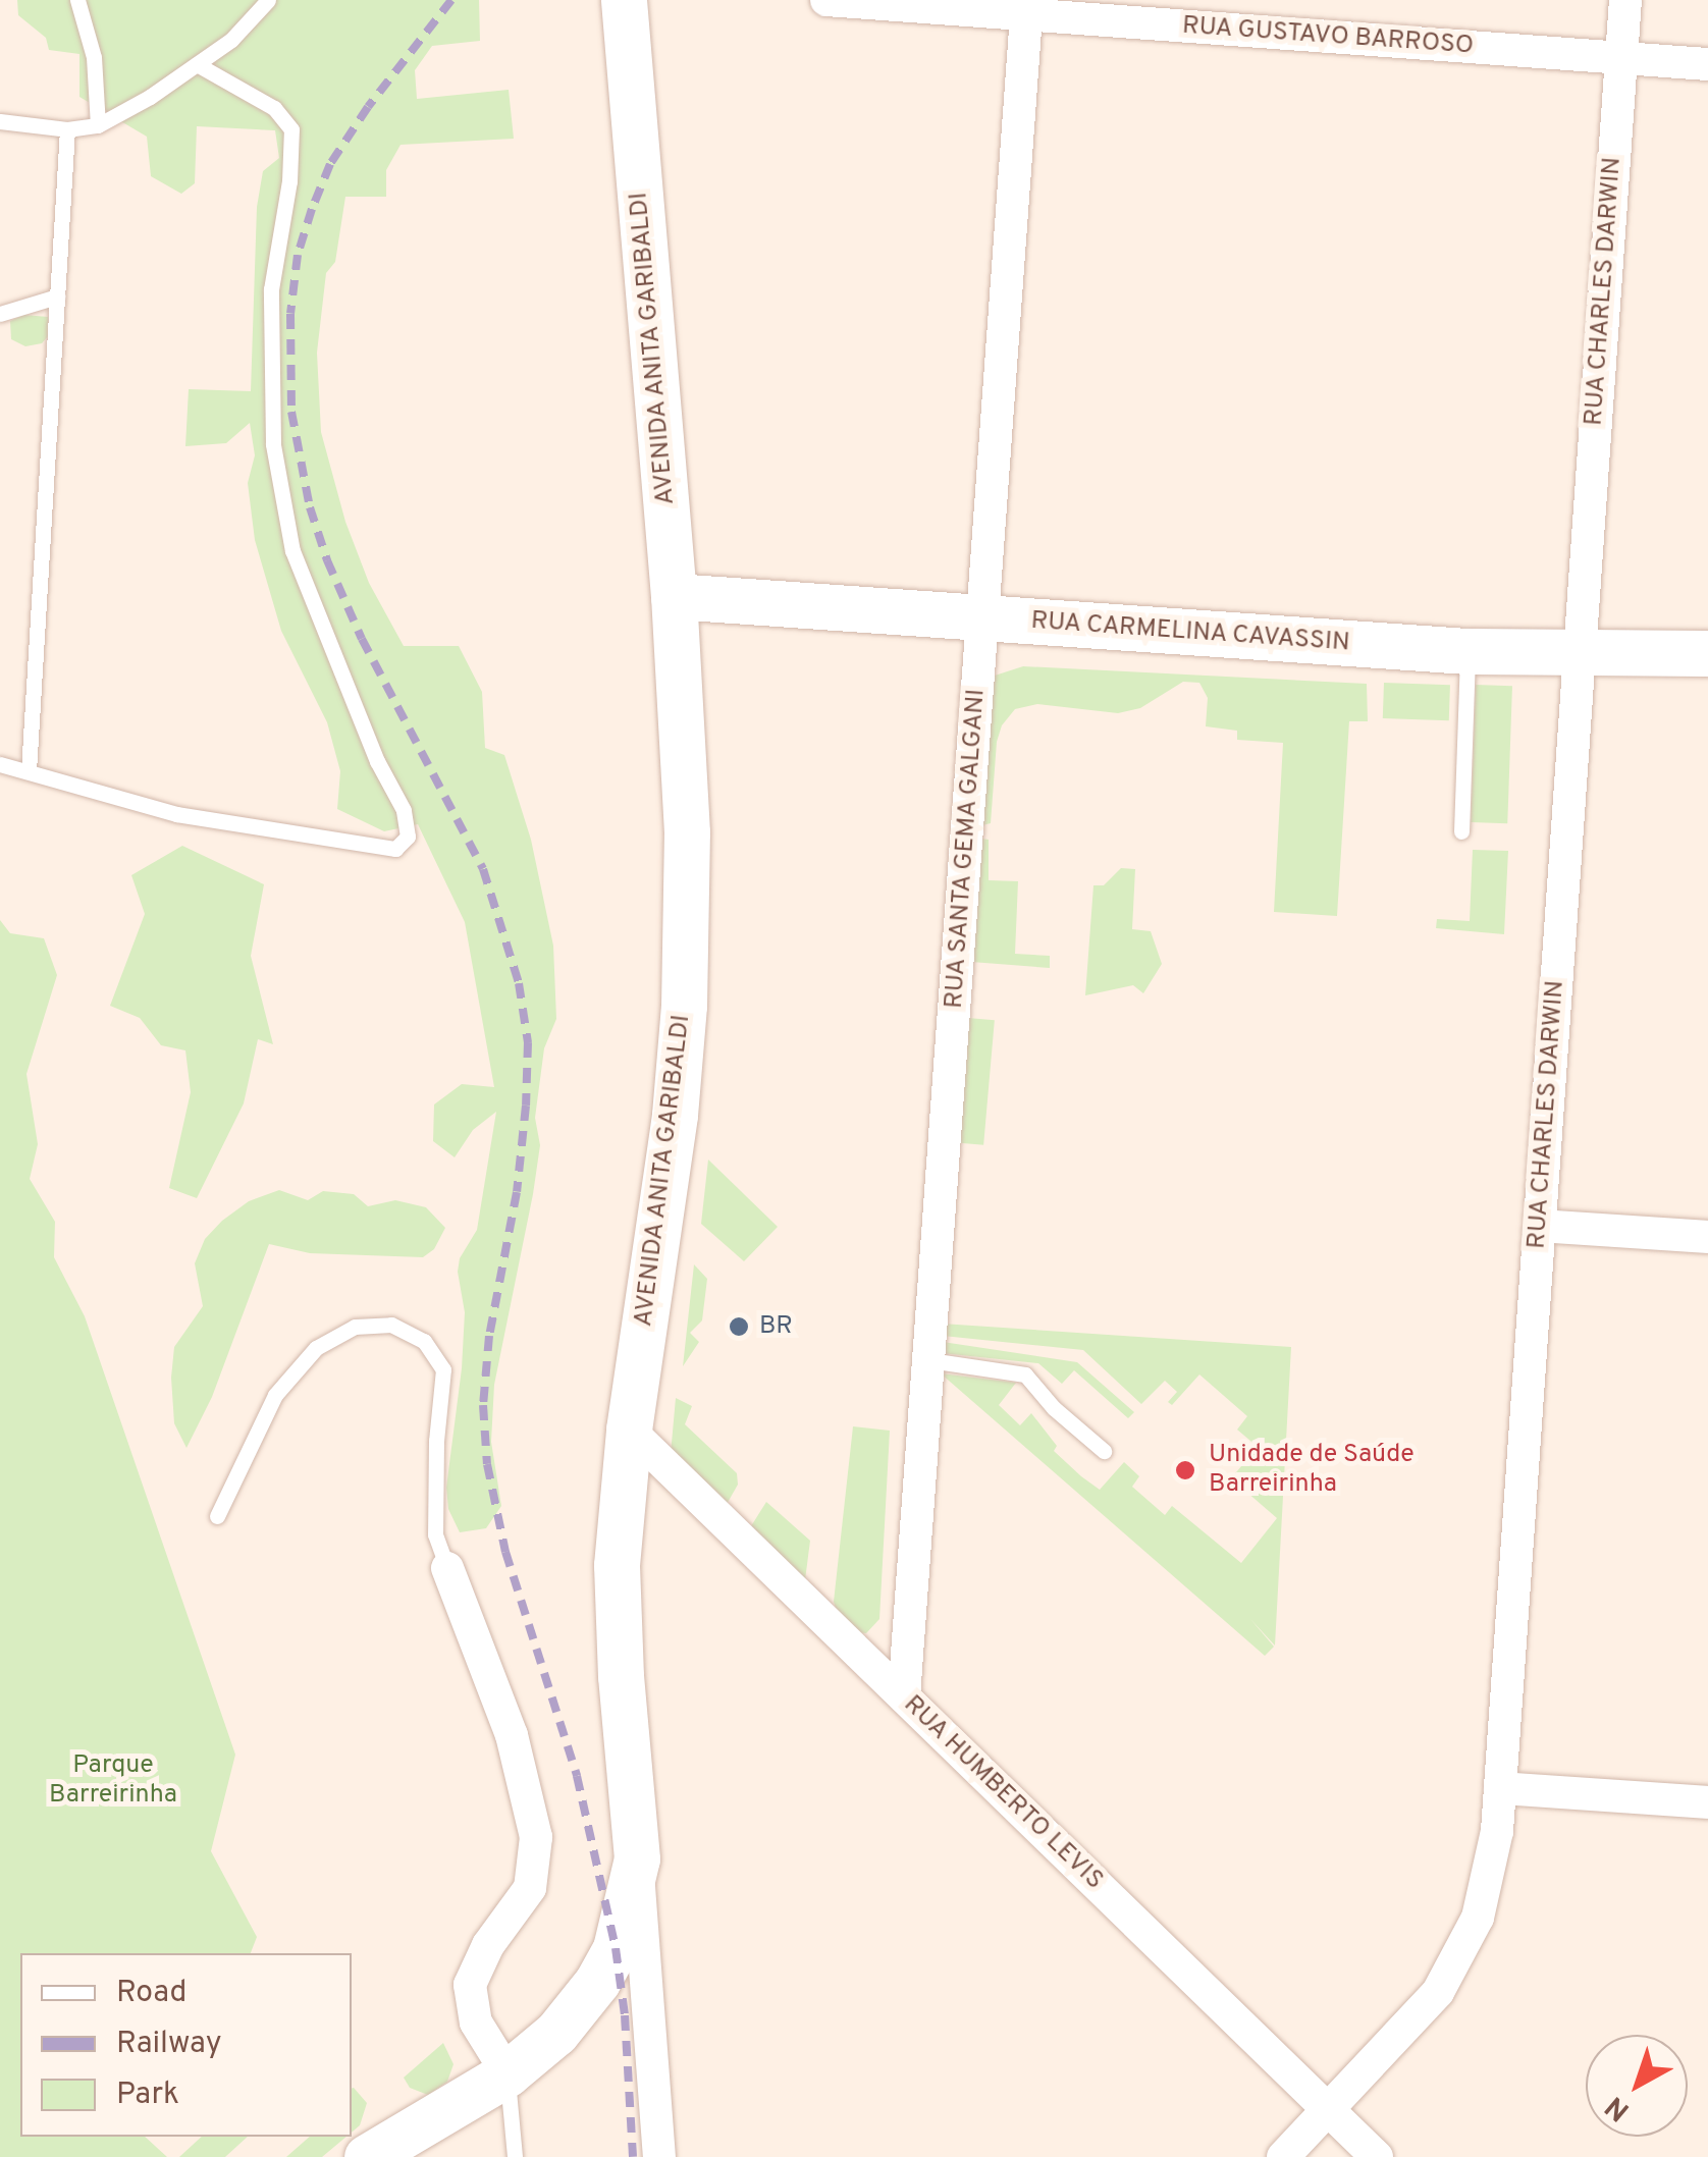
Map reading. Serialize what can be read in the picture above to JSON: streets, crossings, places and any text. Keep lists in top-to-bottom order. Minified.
{"streets":{"main road":["AVENIDA ANITA GARIBALDI","RUA CARMELINA CAVASSIN"],"street":["RUA GUSTAVO BARROSO","RUA CHARLES DARWIN","RUA SANTA GEMA GALGANI","RUA HUMBERTO LEVIS"]},"crossings":[["RUA GUSTAVO BARROSO","RUA CHARLES DARWIN"],["RUA GUSTAVO BARROSO","RUA SANTA GEMA GALGANI"],["RUA CHARLES DARWIN","RUA CARMELINA CAVASSIN"],["RUA CHARLES DARWIN","RUA HUMBERTO LEVIS"],["AVENIDA ANITA GARIBALDI","RUA CARMELINA CAVASSIN"],["AVENIDA ANITA GARIBALDI","RUA HUMBERTO LEVIS"],["RUA CARMELINA CAVASSIN","RUA SANTA GEMA GALGANI"],["RUA SANTA GEMA GALGANI","RUA HUMBERTO LEVIS"]],"parks":["Parque Barreirinha"],"places":["BR","Unidade de Saúde Barreirinha"],"legend":["Road","Railway","Park"],"north":"bottom left"}
